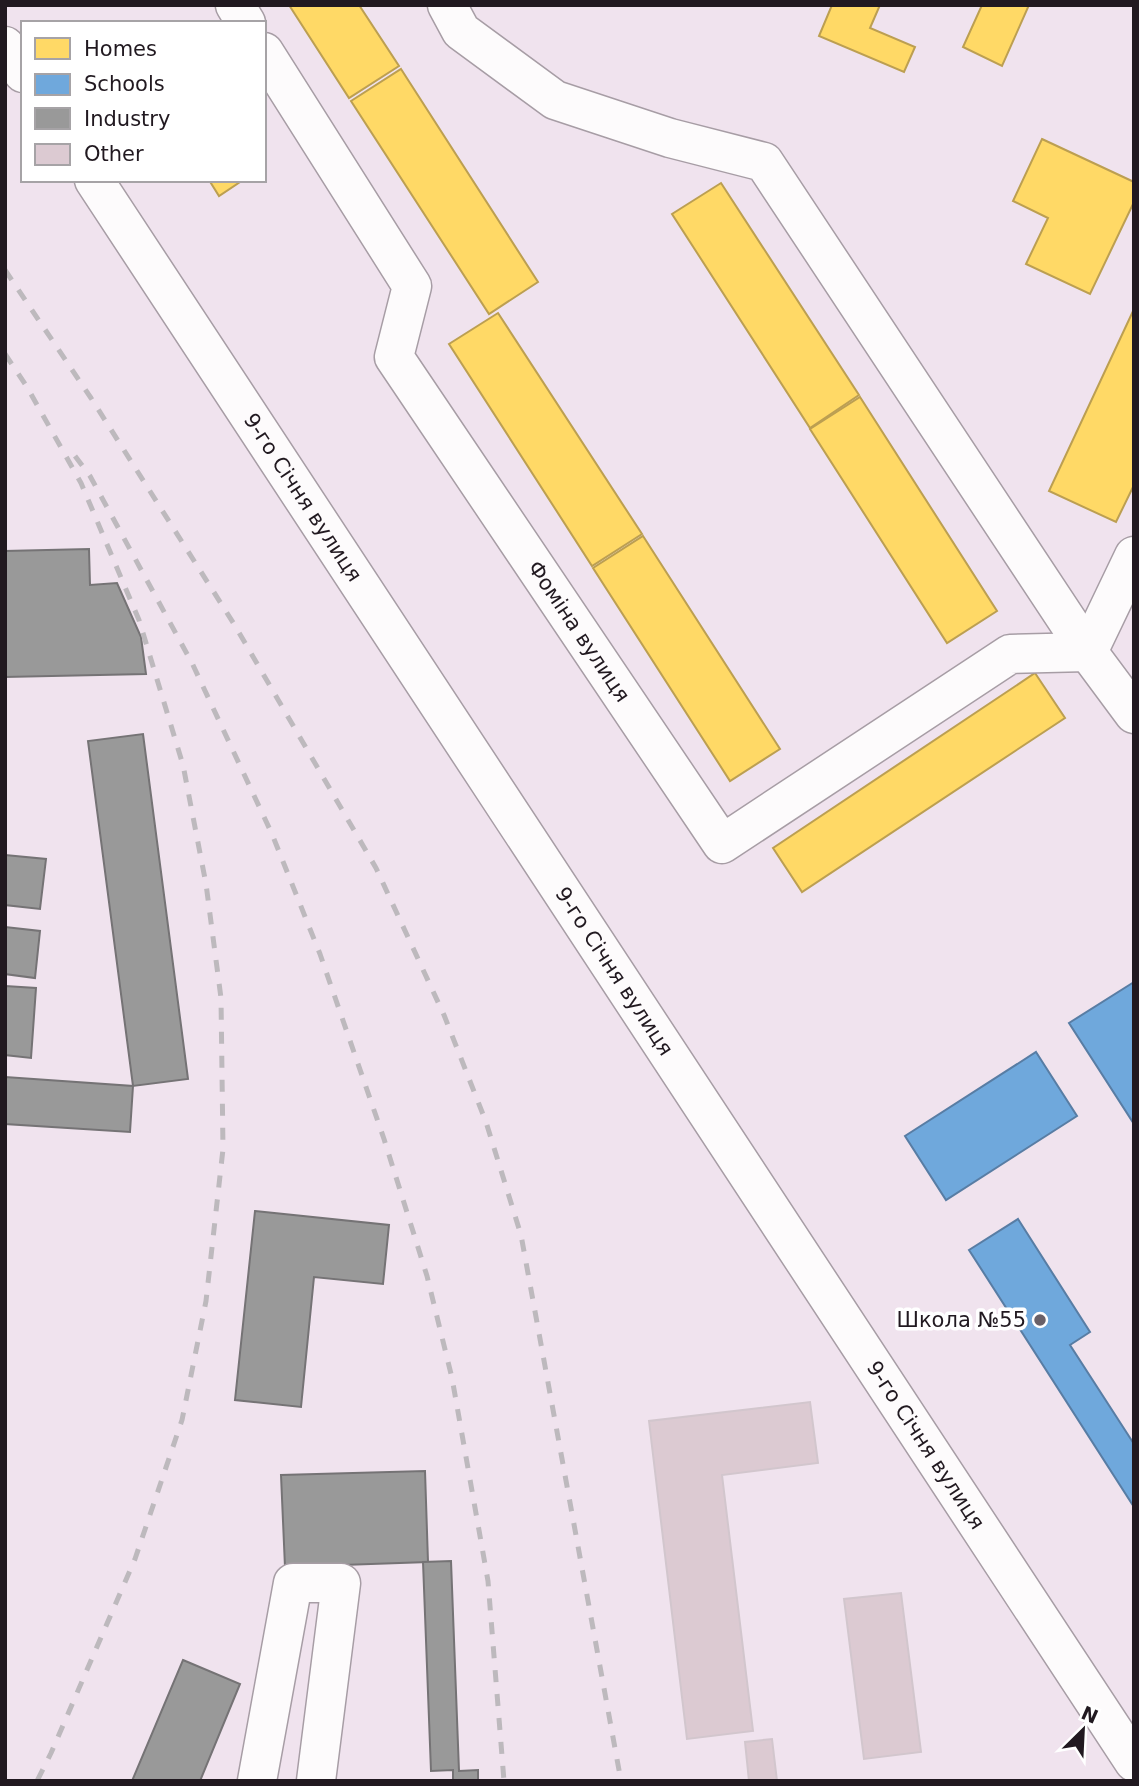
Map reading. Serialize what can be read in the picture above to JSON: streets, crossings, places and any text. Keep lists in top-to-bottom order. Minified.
{"streets":{"street":["9-го Січня вулиця","Фоміна вулиця"]},"places":["Школа №55"],"legend":["Homes","Schools","Industry","Other"],"north":"top right"}
